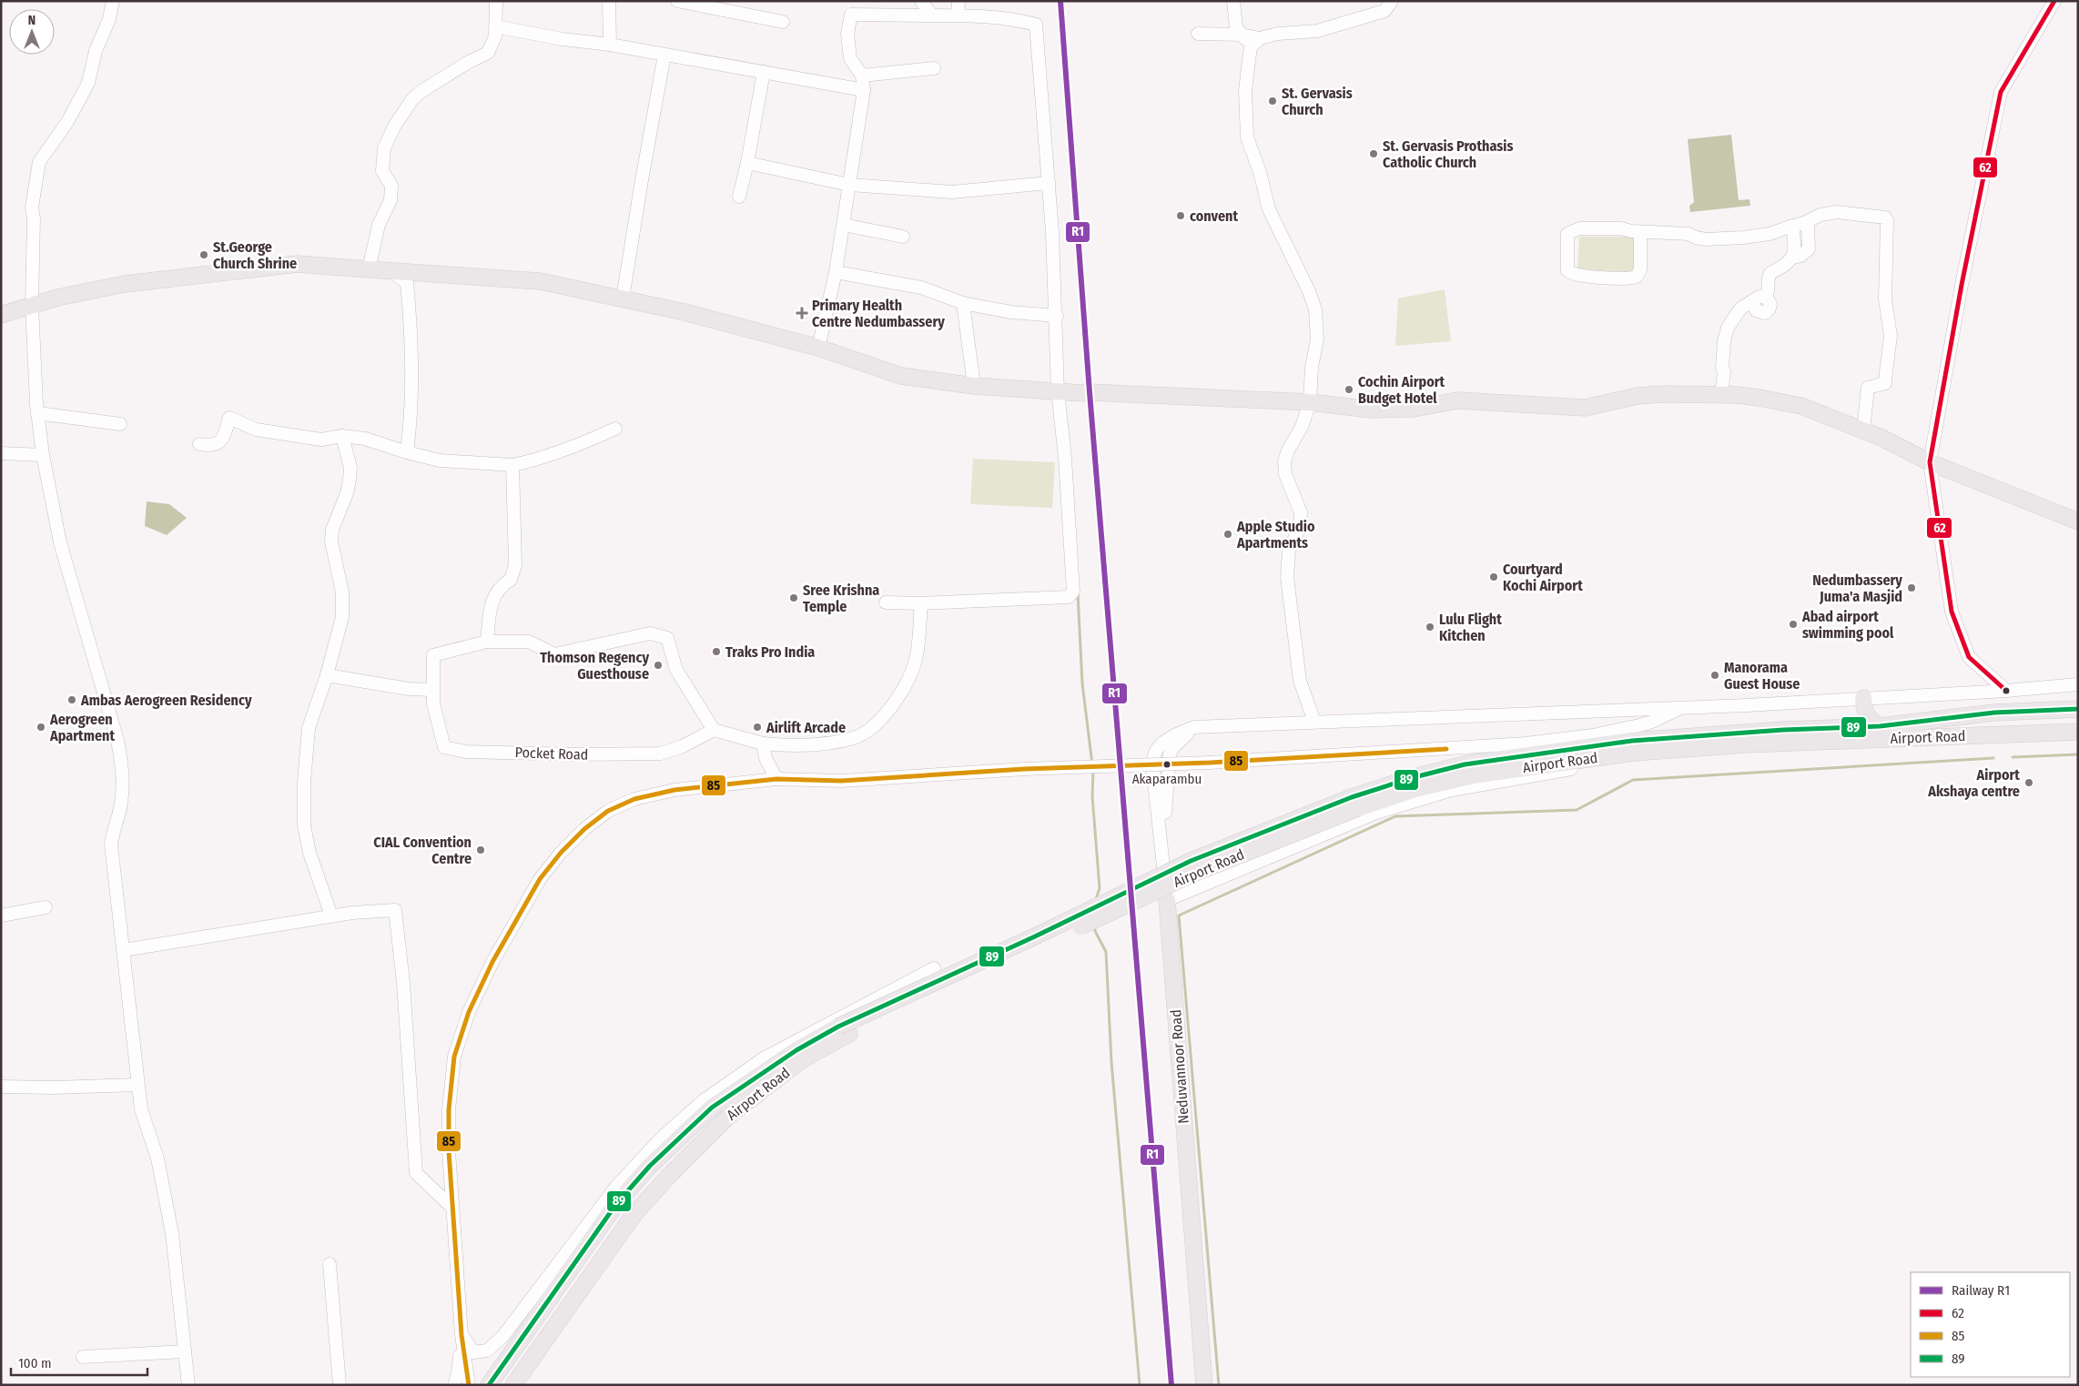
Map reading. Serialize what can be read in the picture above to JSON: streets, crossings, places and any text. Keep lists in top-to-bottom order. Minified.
{"streets":{"main road":["Airport Road","Neduvannoor Road"],"street":["Pocket Road"]},"places":{"other":["St. Gervasis Church","St. Gervasis Prothasis Catholic Church","convent","St.George Church Shrine","Cochin Airport Budget Hotel","Apple Studio Apartments","Courtyard Kochi Airport","Nedumbassery Juma'a Masjid","Sree Krishna Temple","Abad airport swimming pool","Lulu Flight Kitchen","Traks Pro India","Thomson Regency Guesthouse","Manorama Guest House","Ambas Aerogreen Residency","Aerogreen Apartment","Airlift Arcade","Akaparambu","Airport Akshaya centre","CIAL Convention Centre"],"health":["Primary Health Centre Nedumbassery"]},"lines":["rail line R1","transit line 62","transit line 89","transit line 85"],"legend":["Railway R1","62","85","89"],"scale_bar":"100 m","north":"top"}
